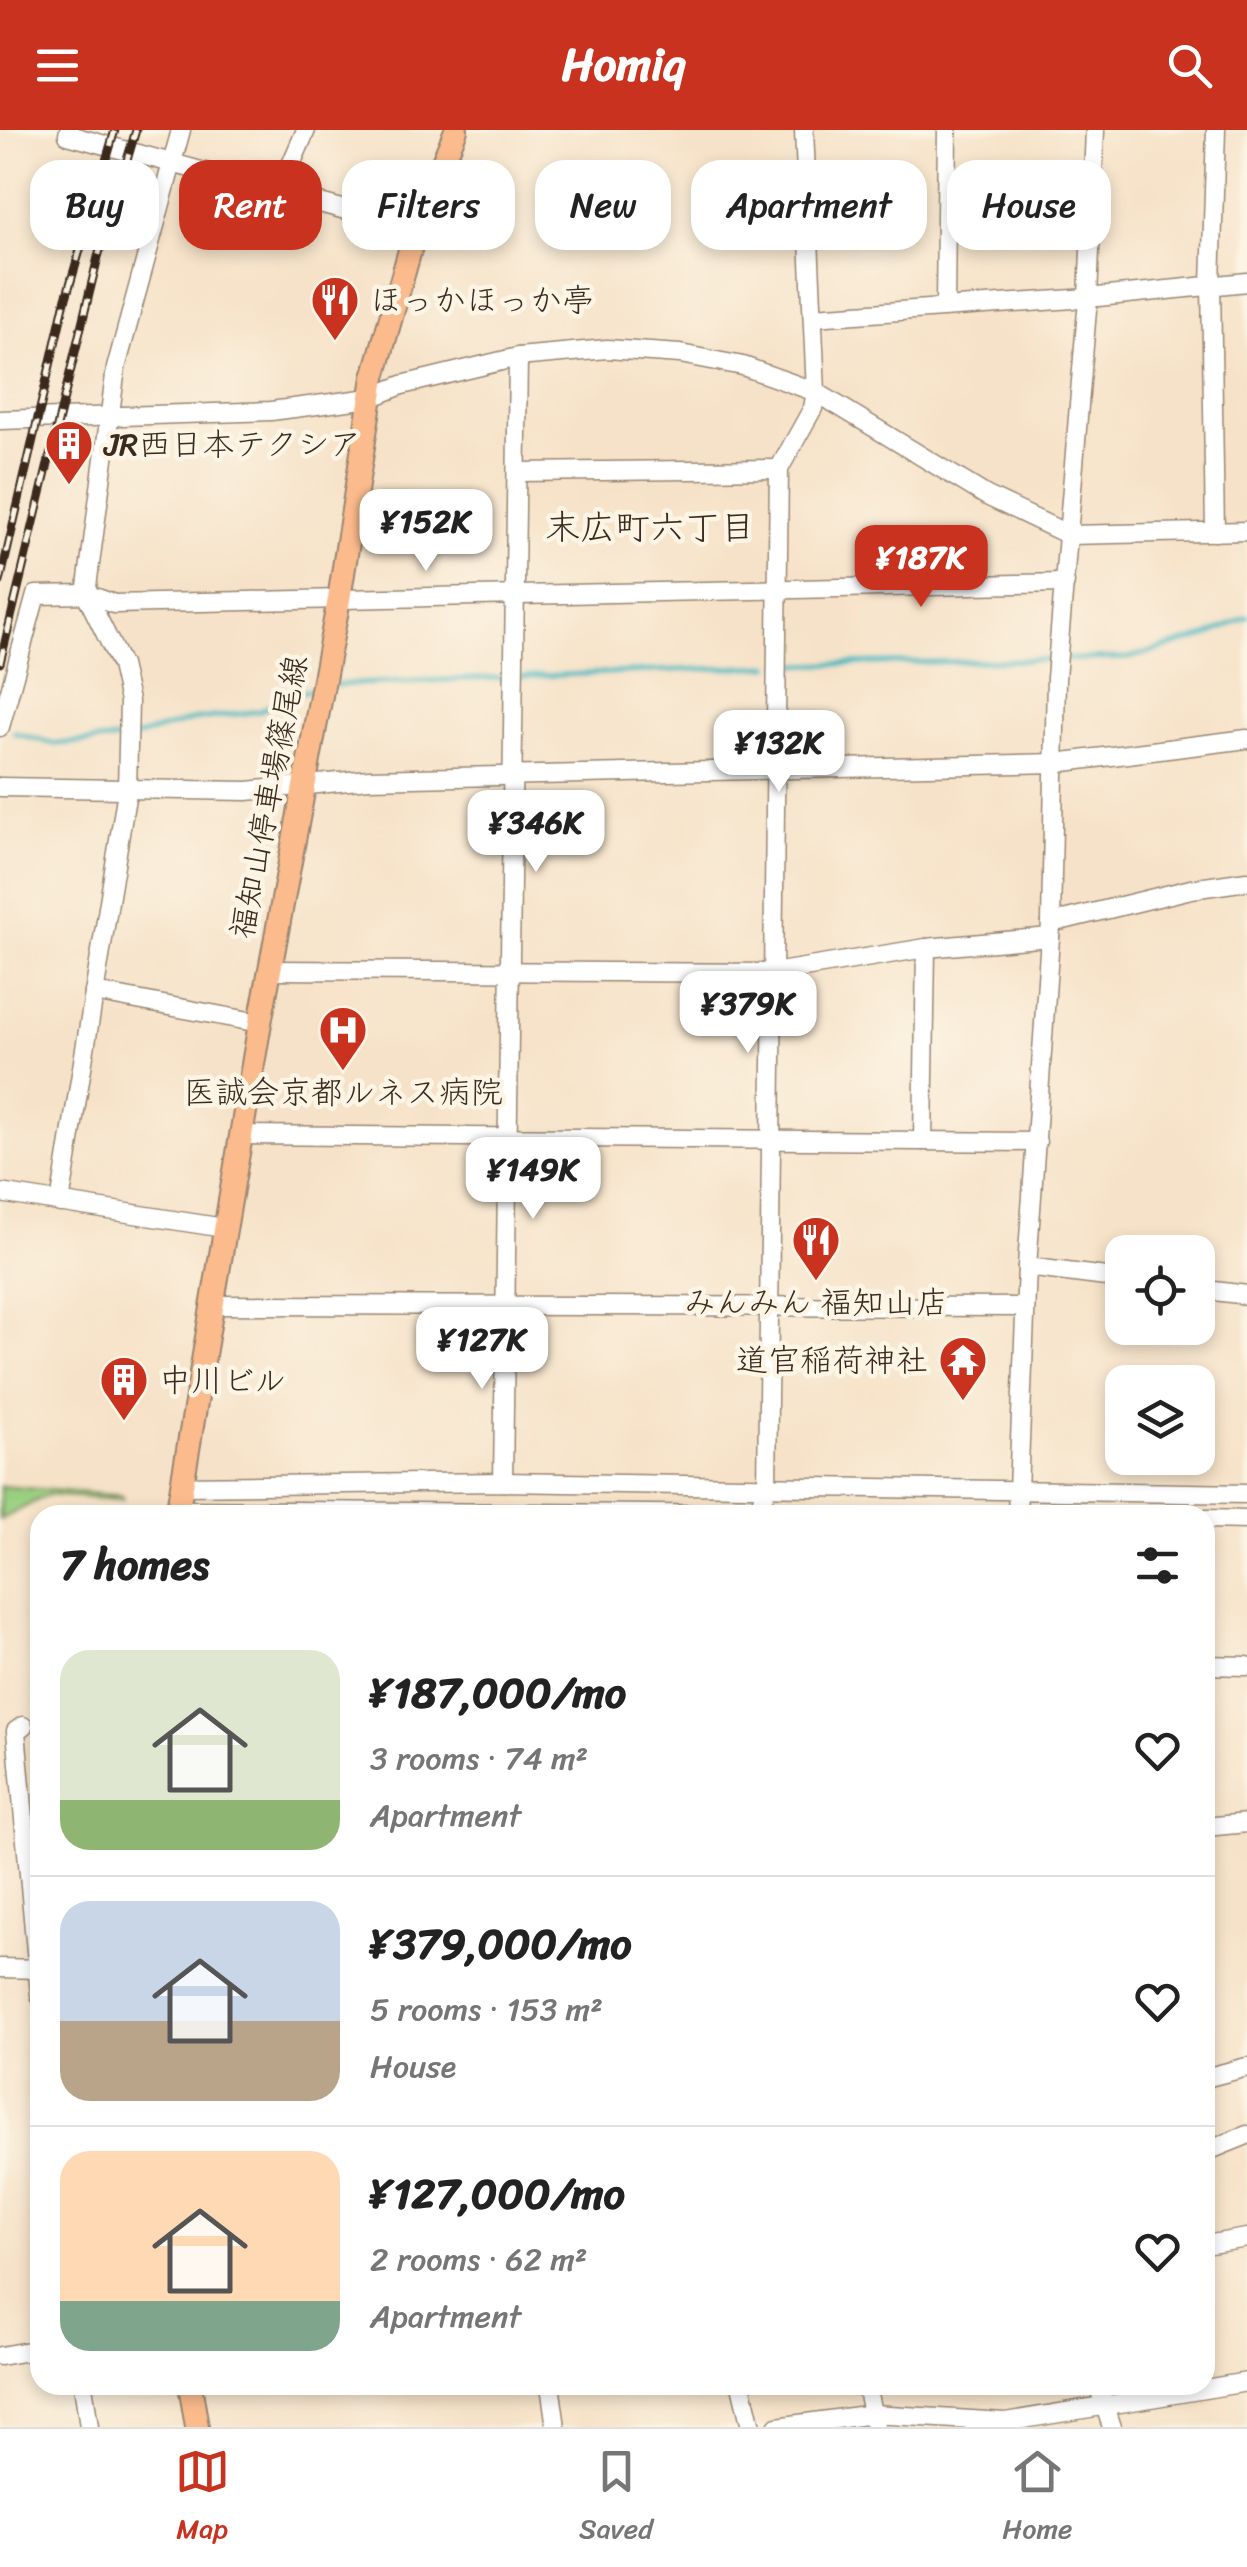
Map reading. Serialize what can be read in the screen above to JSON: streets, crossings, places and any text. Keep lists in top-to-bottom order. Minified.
{"streets":{"main road":["福知山停車場篠尾線"]},"districts":["末広町六丁目"],"places":{"restaurant":["ほっかほっか亭","みんみん 福知山店"],"building":["JR西日本テクシア","中川ビル"],"hospital":["医誠会京都ルネス病院"],"temple":["道官稲荷神社"]},"page":{"header":"Homiq","chip":["Buy","Rent","Filters","New","Apartment","House"],"price":["¥152K","¥187K","¥132K","¥346K","¥379K","¥149K","¥127K"],"heading":"7 homes","list":[{"name":"¥187,000/mo","note":"3 rooms · 74 m² · Apartment"},{"name":"¥379,000/mo","note":"5 rooms · 153 m² · House"},{"name":"¥127,000/mo","note":"2 rooms · 62 m² · Apartment"}],"tabs":["Map","Saved","Home"]}}
